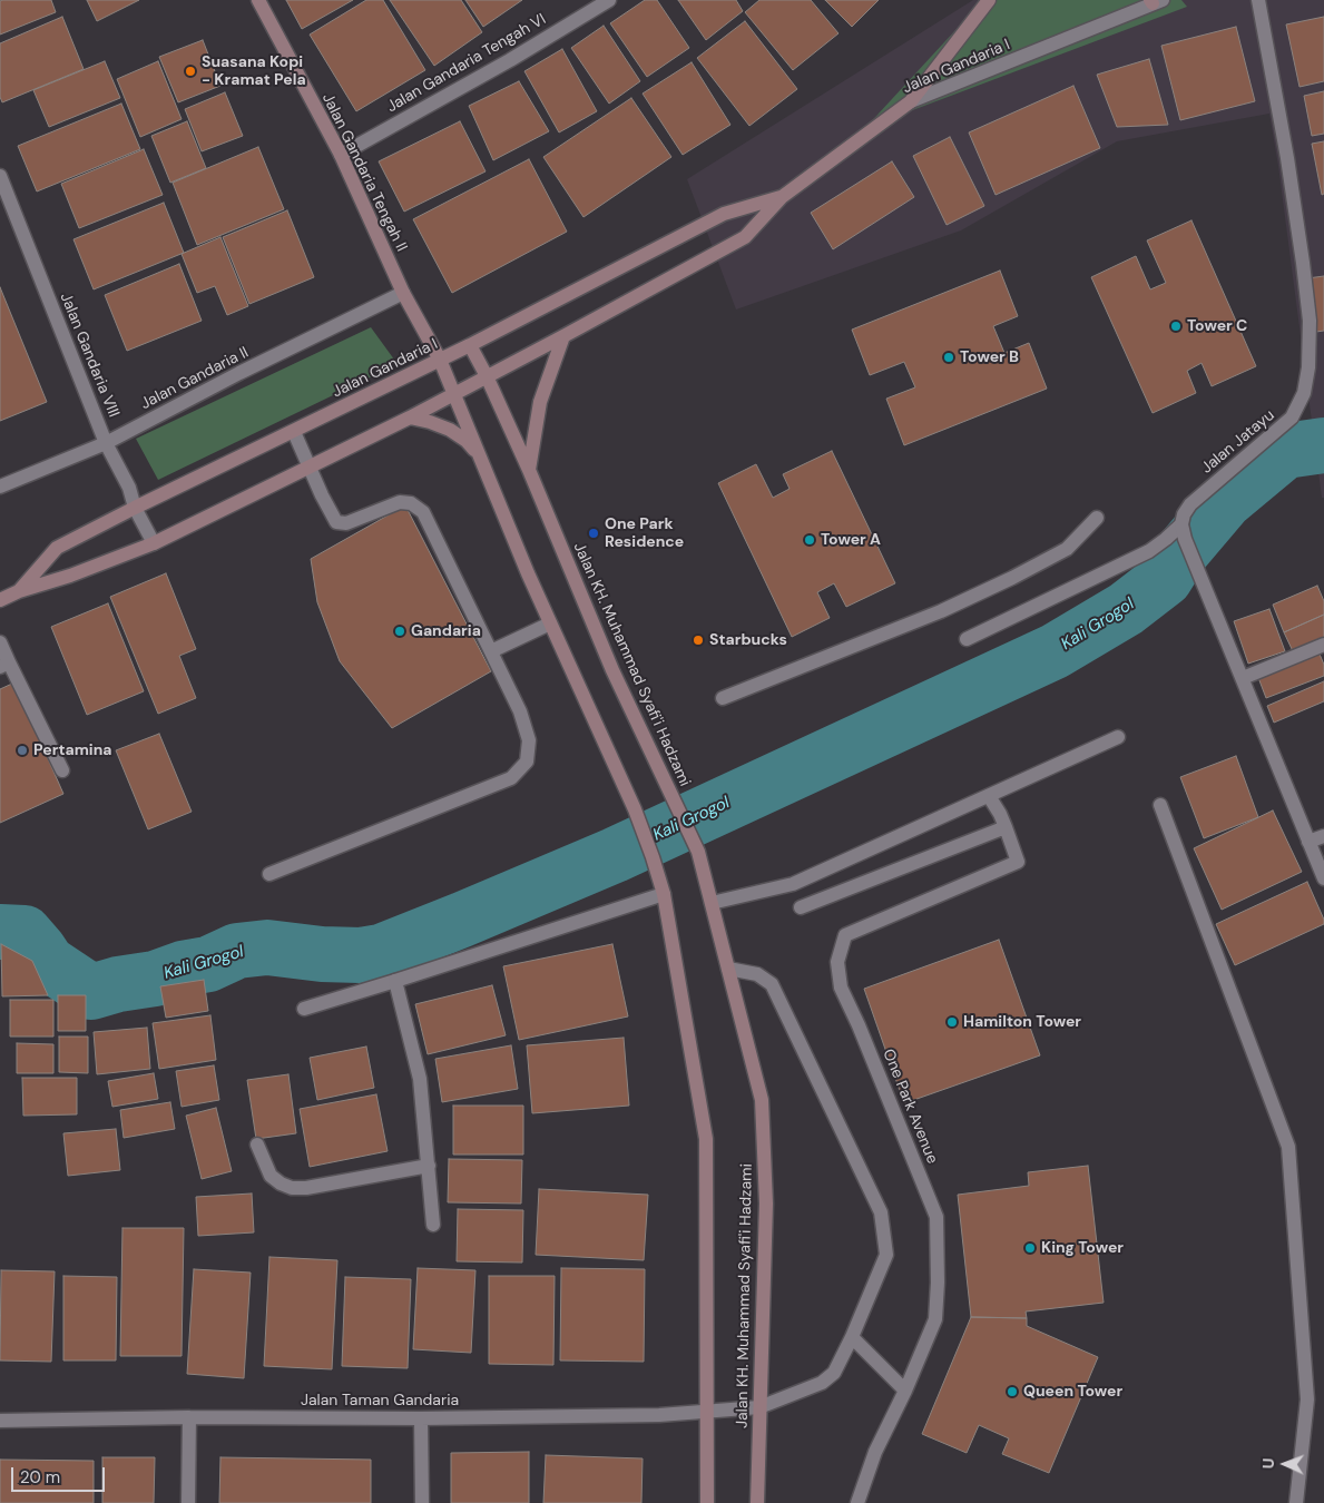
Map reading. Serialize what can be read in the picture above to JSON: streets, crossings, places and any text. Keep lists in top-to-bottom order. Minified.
{"streets":{"main road":["Jalan Gandaria I","Jalan Gandaria Tengah II","Jalan KH. Muhammad Syafi'i Hadzami"],"street":["Jalan Gandaria Tengah VI","Jalan Gandaria VIII","Jalan Gandaria II","Jalan Jatayu","One Park Avenue","Jalan Taman Gandaria"]},"crossings":[["Jalan Gandaria Tengah VI","Jalan Gandaria Tengah II"],["Jalan Gandaria I","Jalan Gandaria Tengah II"],["Jalan Gandaria I","Jalan Gandaria VIII"],["Jalan Gandaria I","Jalan KH. Muhammad Syafi'i Hadzami"],["Jalan Gandaria Tengah II","Jalan Gandaria II"],["Jalan Gandaria VIII","Jalan Gandaria II"],["Jalan KH. Muhammad Syafi'i Hadzami","Jalan Taman Gandaria"]],"water":["Kali Grogol"],"places":["Suasana Kopi - Kramat Pela","Tower C","Tower B","One Park Residence","Tower A","Gandaria","Starbucks","Pertamina","Hamilton Tower","King Tower","Queen Tower"],"scale_bar":"20 m","north":"left"}
